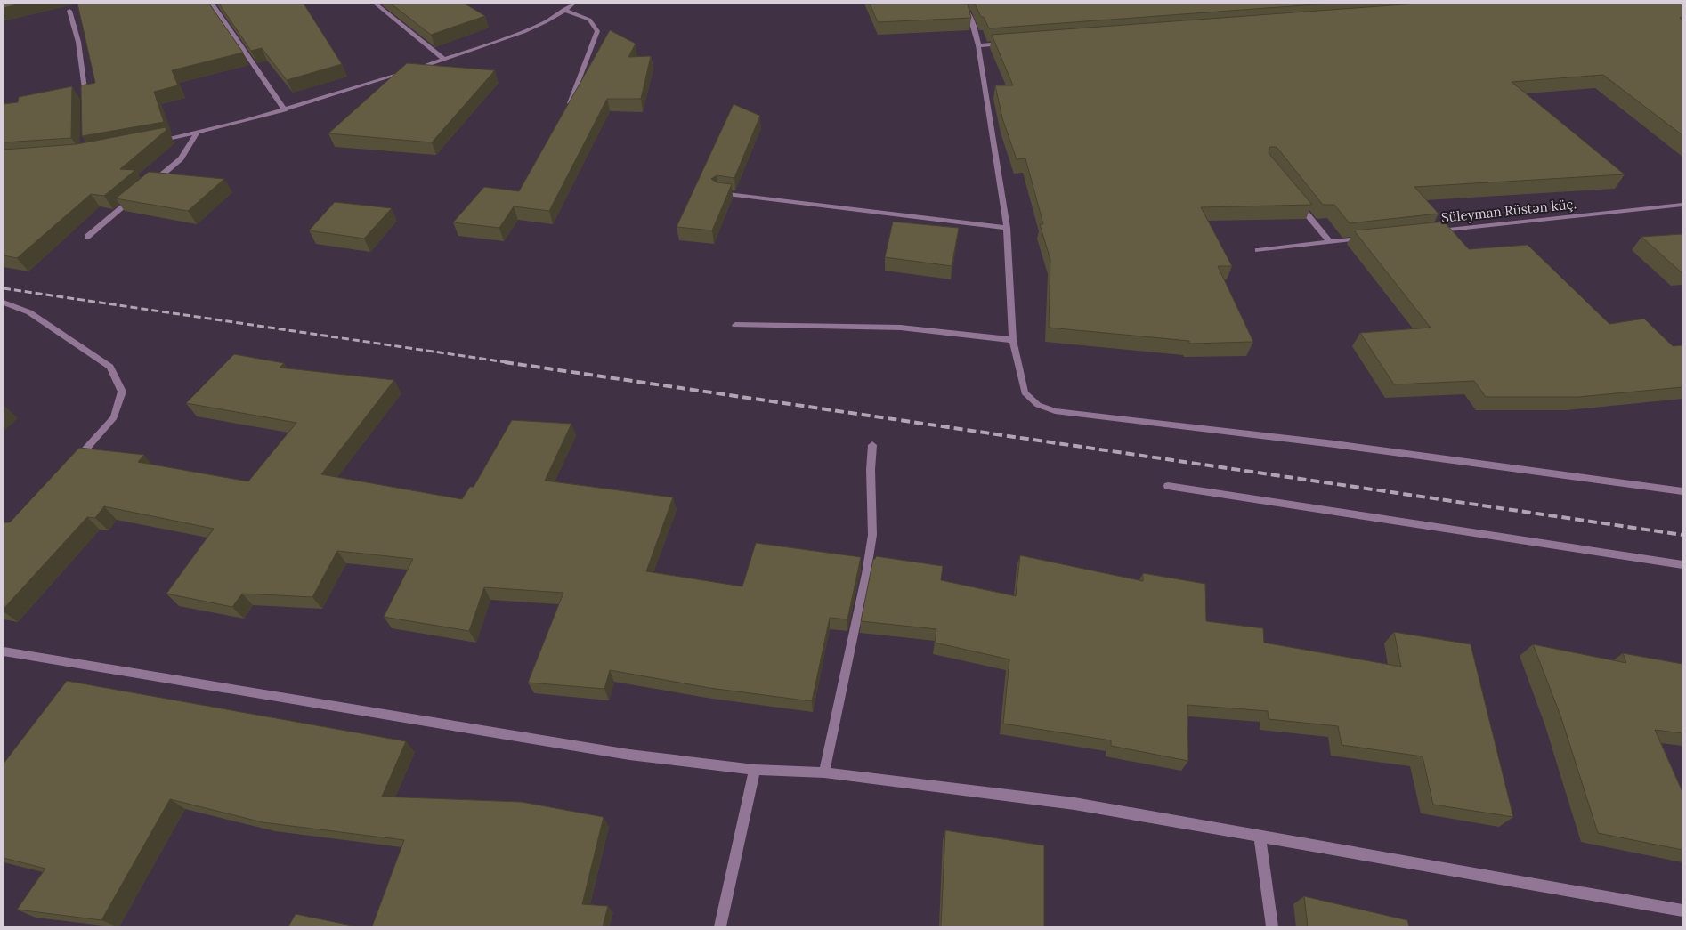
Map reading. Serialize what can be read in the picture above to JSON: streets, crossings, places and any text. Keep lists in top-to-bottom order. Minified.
{"streets":{"street":["Süleyman Rüstən küç."]}}
